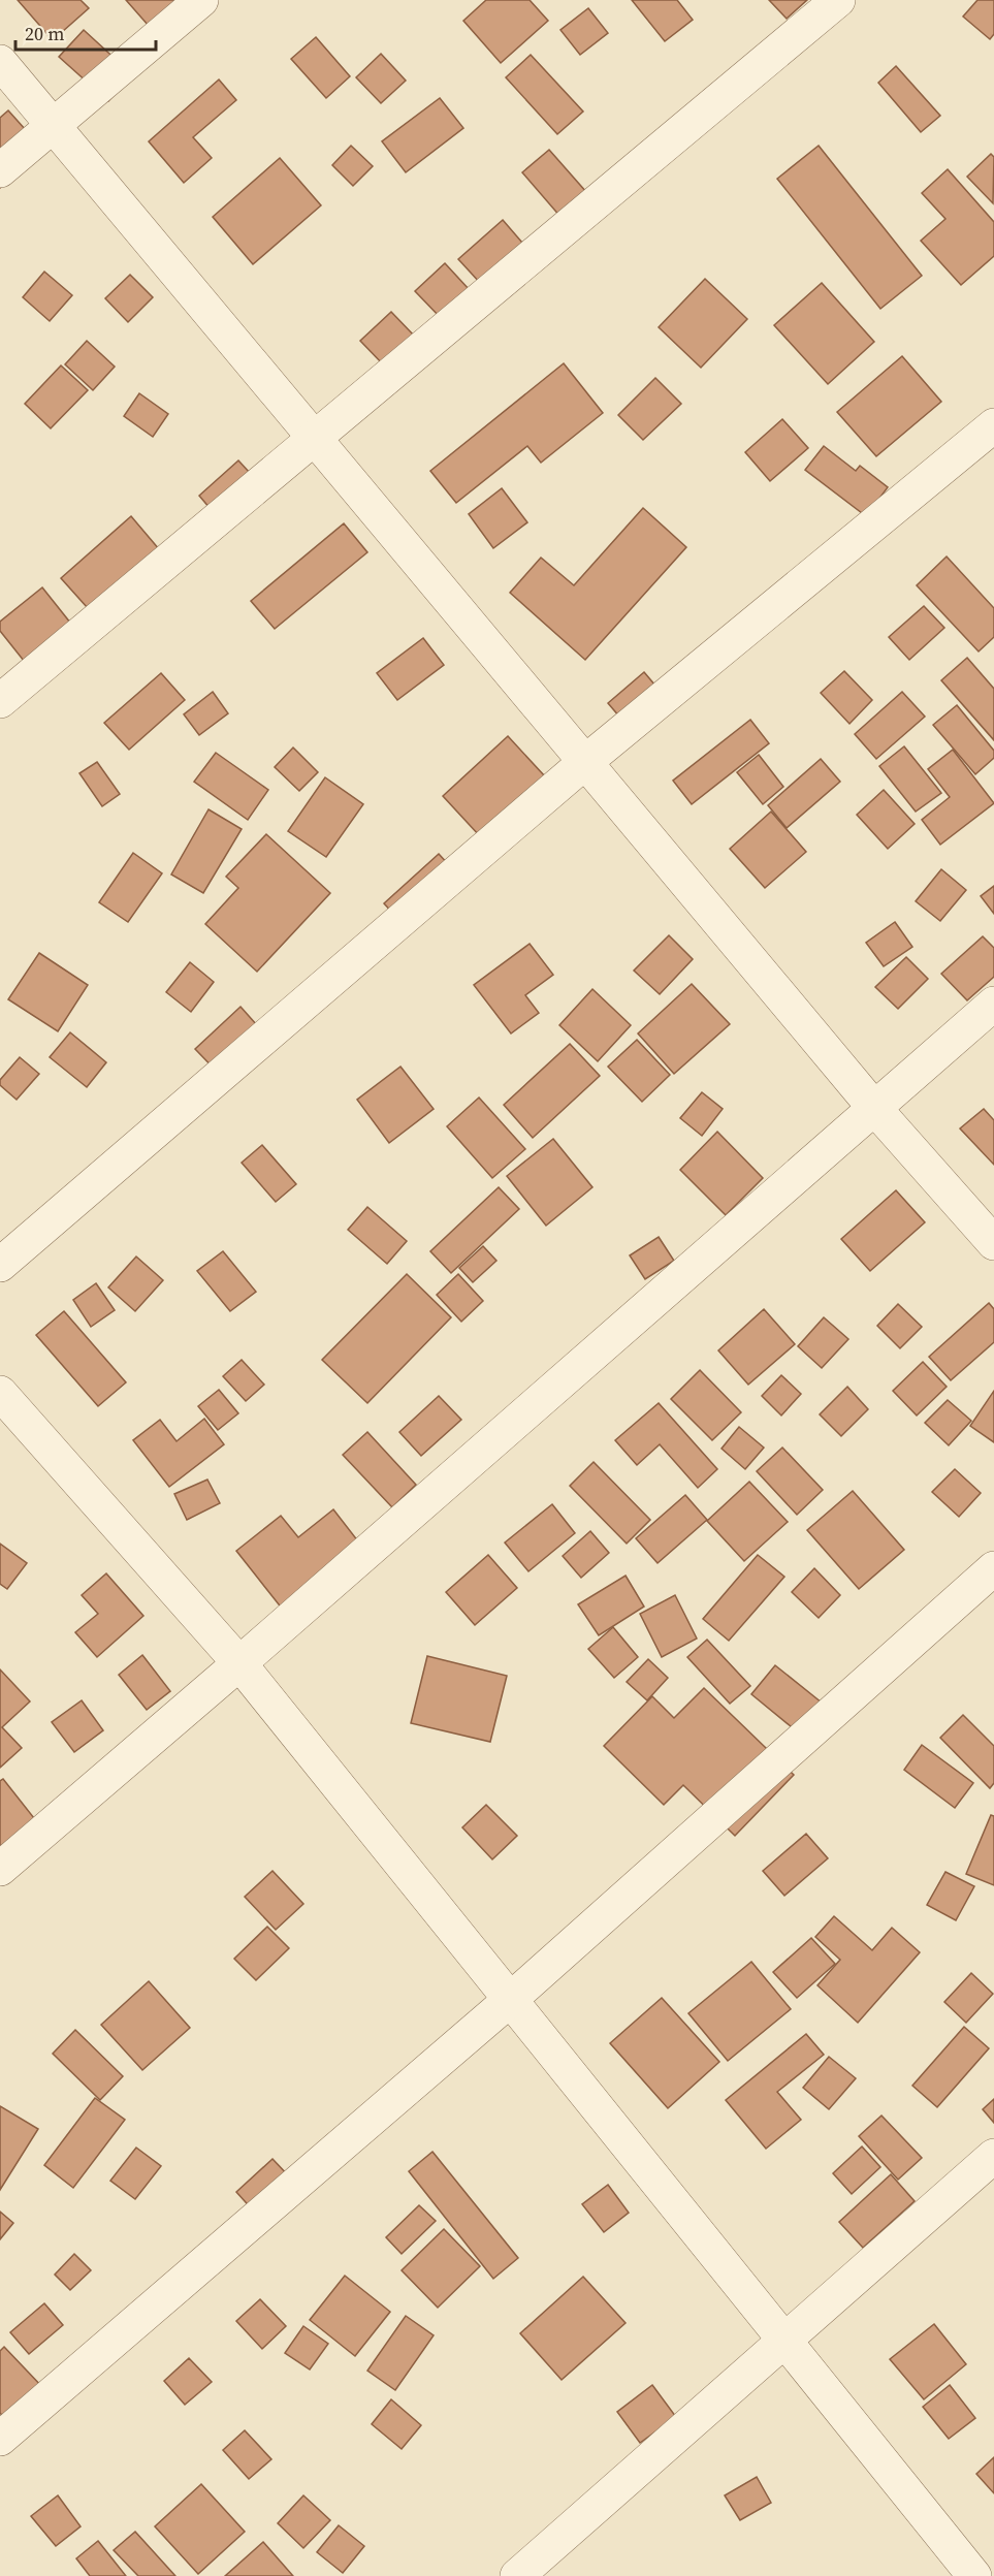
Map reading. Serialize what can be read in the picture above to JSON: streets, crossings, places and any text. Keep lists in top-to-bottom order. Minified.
{"scale_bar":"20 m"}
